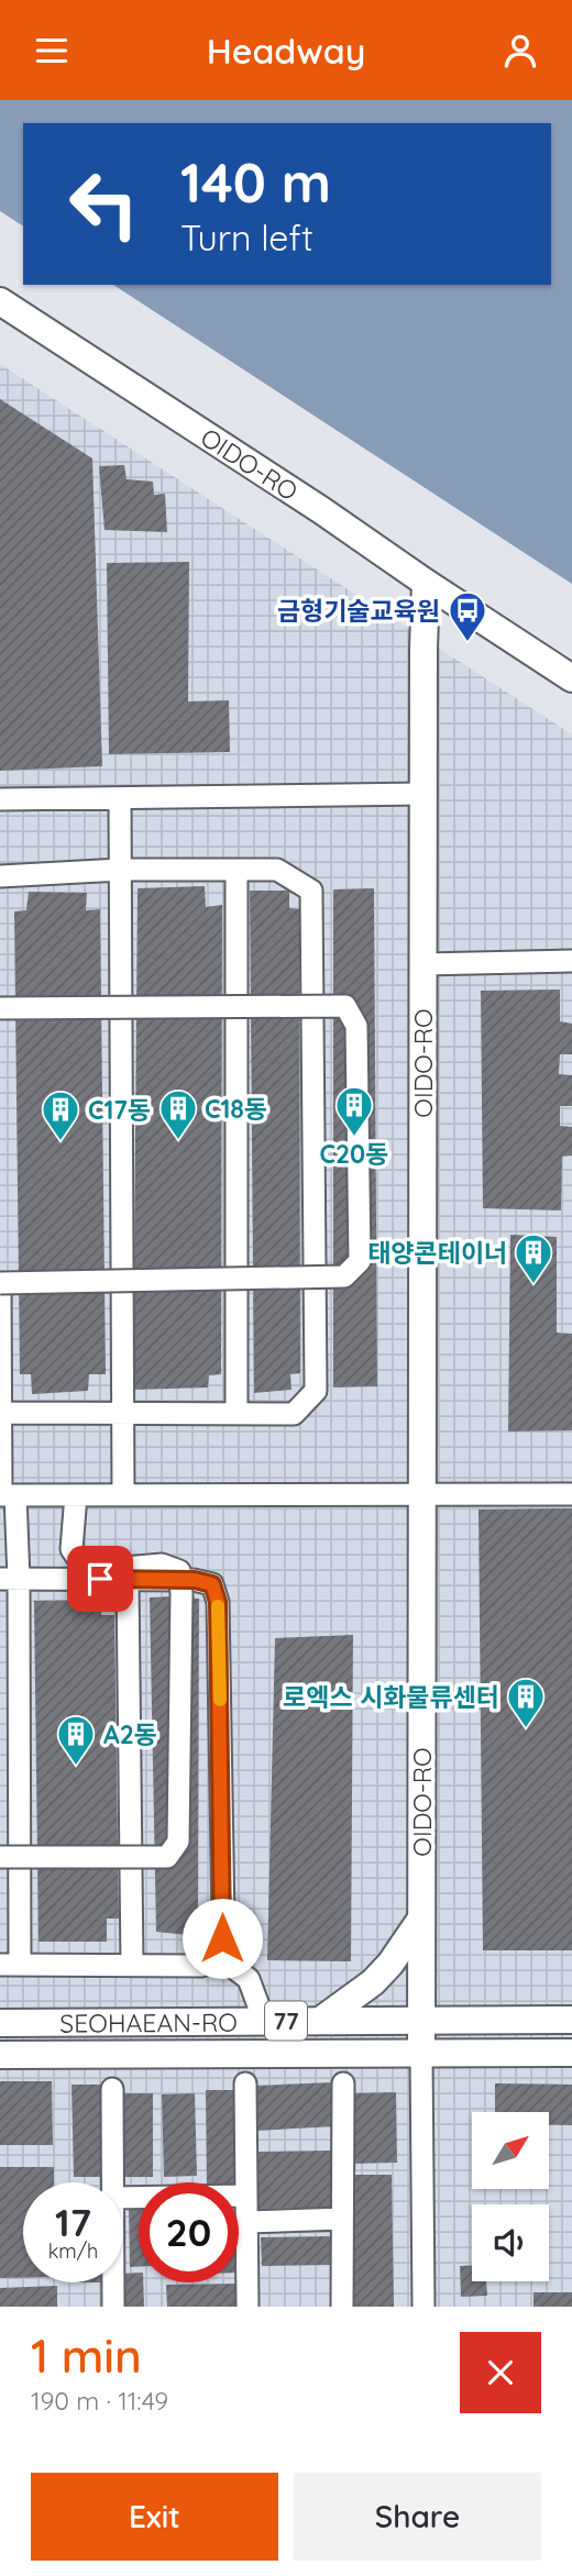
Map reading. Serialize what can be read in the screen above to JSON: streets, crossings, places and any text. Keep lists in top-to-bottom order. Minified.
{"streets":{"main road":["OIDO-RO","77","SEOHAEAN-RO"]},"crossings":[["OIDO-RO","SEOHAEAN-RO"]],"places":{"bus stop":["금형기술교육원"],"building":["C20동","C18동","C17동","태양콘테이너","로엑스 시화물류센터","A2동"]},"north":"top right","page":{"header":"Headway","turn":["140 m","Turn left"],"speed":"17 km/h","limit":"20","heading":["1 min","190 m · 11:49"],"buttons":["Exit","Share"]}}
